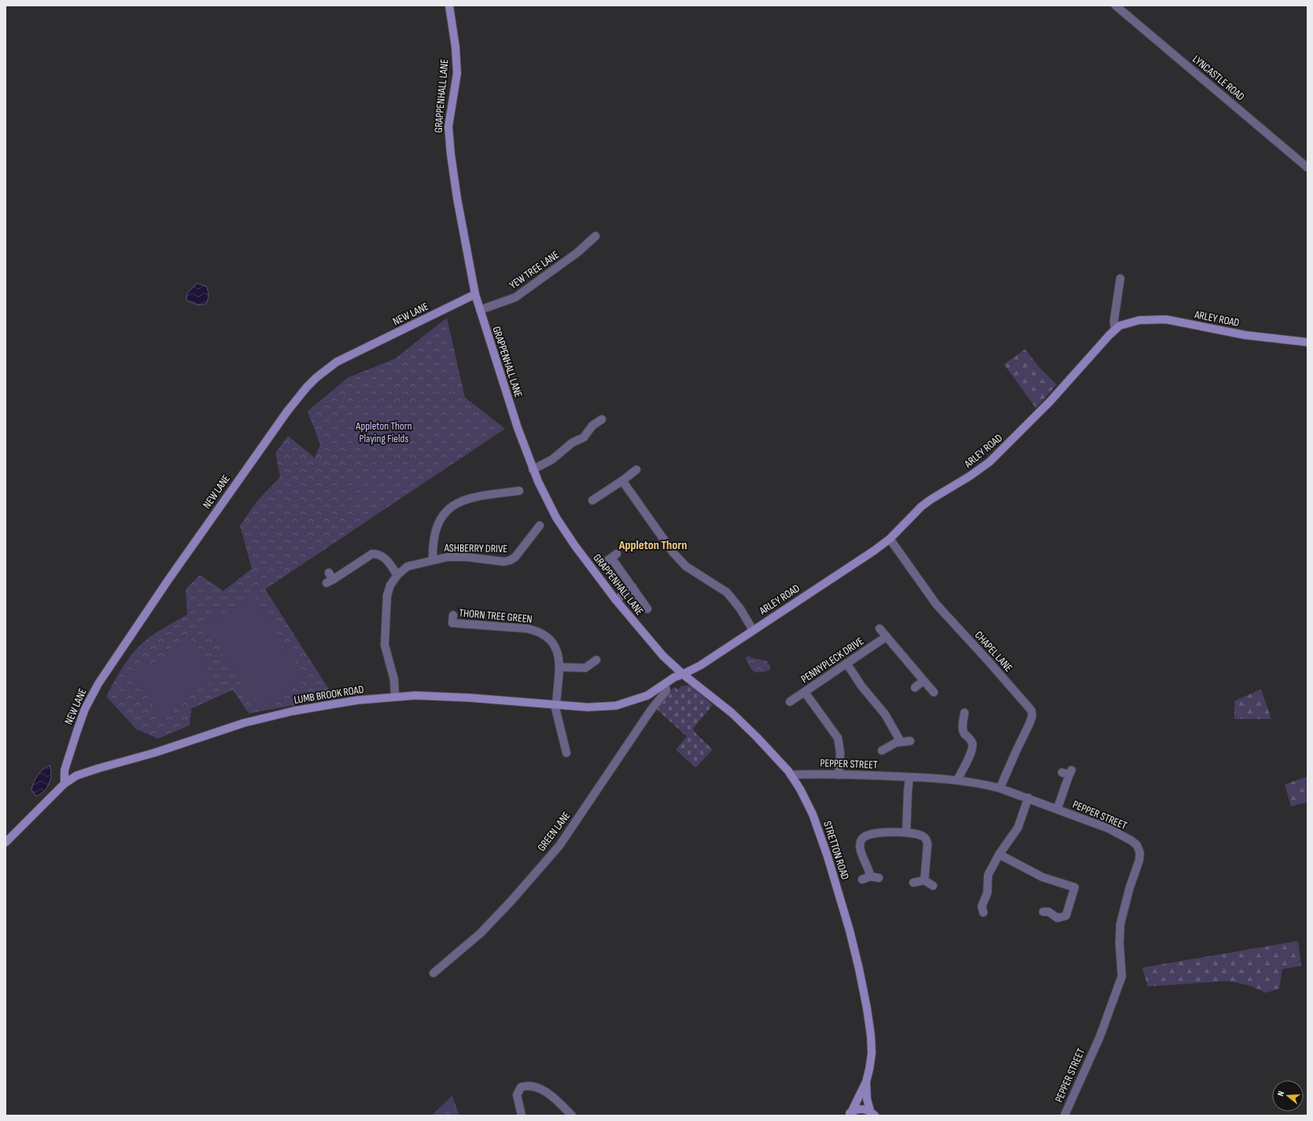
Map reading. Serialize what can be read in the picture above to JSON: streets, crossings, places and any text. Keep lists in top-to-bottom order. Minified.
{"streets":{"street":["LYNCASTLE ROAD","GRAPPENHALL LANE","YEW TREE LANE","NEW LANE","ARLEY ROAD","ASHBERRY DRIVE","THORN TREE GREEN","CHAPEL LANE","PENNYPLECK DRIVE","LUMB BROOK ROAD","PEPPER STREET","GREEN LANE","STRETTON ROAD"]},"crossings":[["GRAPPENHALL LANE","YEW TREE LANE"],["GRAPPENHALL LANE","NEW LANE"],["GRAPPENHALL LANE","ARLEY ROAD"],["GRAPPENHALL LANE","LUMB BROOK ROAD"],["GRAPPENHALL LANE","STRETTON ROAD"],["NEW LANE","LUMB BROOK ROAD"],["ARLEY ROAD","CHAPEL LANE"],["ARLEY ROAD","LUMB BROOK ROAD"],["ARLEY ROAD","STRETTON ROAD"],["ASHBERRY DRIVE","LUMB BROOK ROAD"],["THORN TREE GREEN","LUMB BROOK ROAD"],["CHAPEL LANE","PEPPER STREET"],["LUMB BROOK ROAD","GREEN LANE"],["LUMB BROOK ROAD","STRETTON ROAD"],["PEPPER STREET","STRETTON ROAD"]],"districts":["Appleton Thorn"],"parks":["Appleton Thorn Playing Fields"],"north":"left"}
